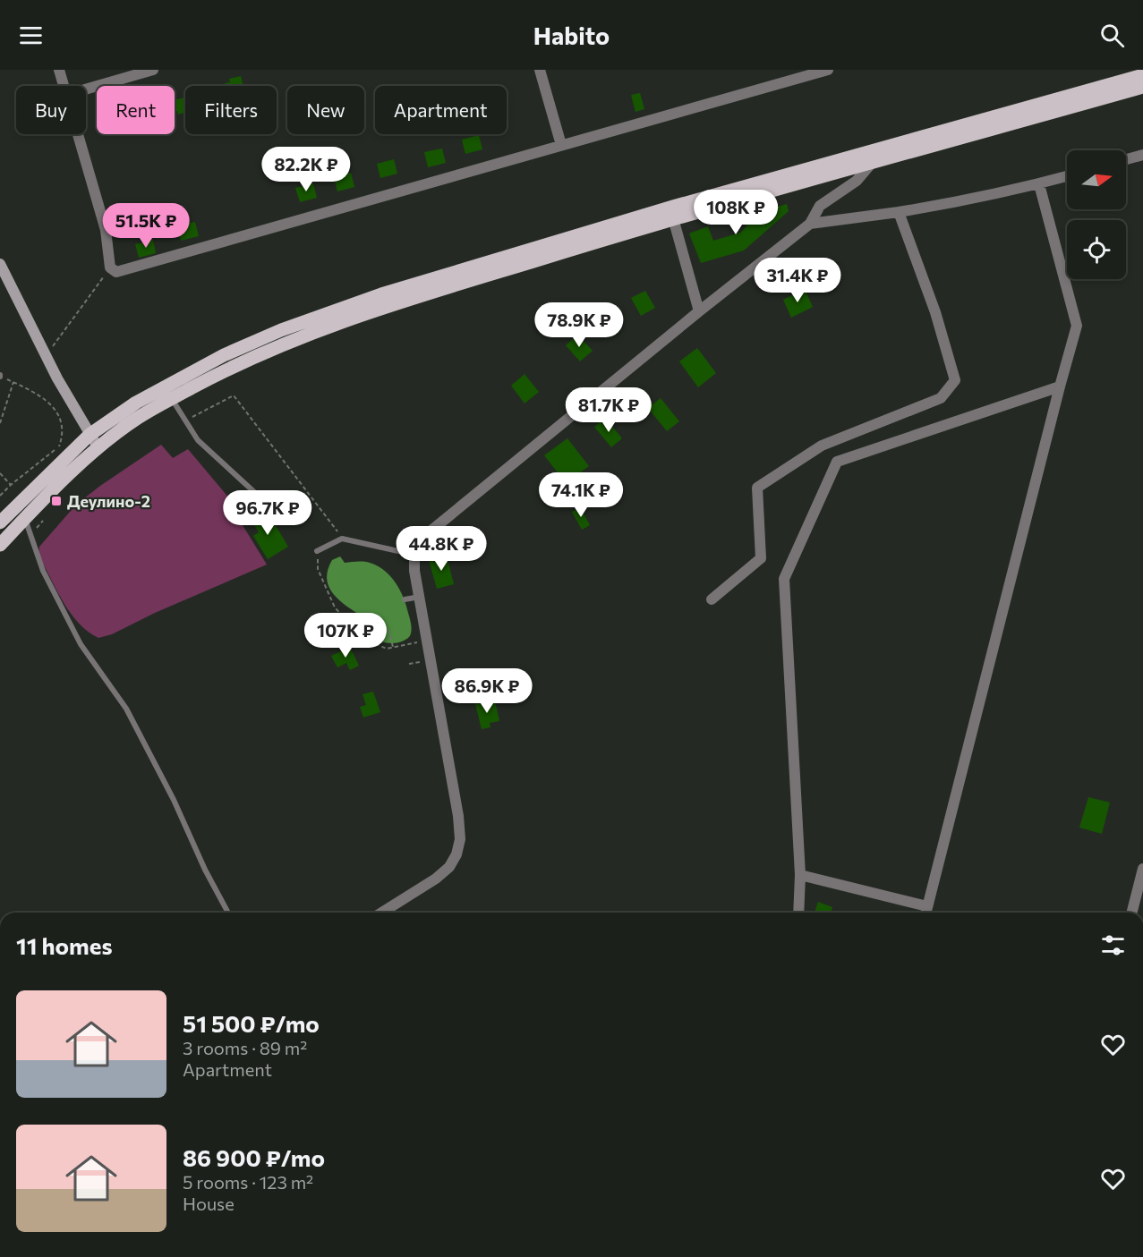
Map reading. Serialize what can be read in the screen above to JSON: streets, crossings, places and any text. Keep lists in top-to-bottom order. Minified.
{"places":{"transit":["Деулино-2"]},"north":"right","page":{"header":"Habito","chip":["Buy","Rent","Filters","New","Apartment"],"price":["82.2K ₽","108K ₽","51.5K ₽","31.4K ₽","78.9K ₽","81.7K ₽","74.1K ₽","96.7K ₽","44.8K ₽","107K ₽","86.9K ₽"],"heading":"11 homes","list":[{"name":"51 500 ₽/mo","note":"3 rooms · 89 m² · Apartment"},{"name":"86 900 ₽/mo","note":"5 rooms · 123 m² · House"}]}}
